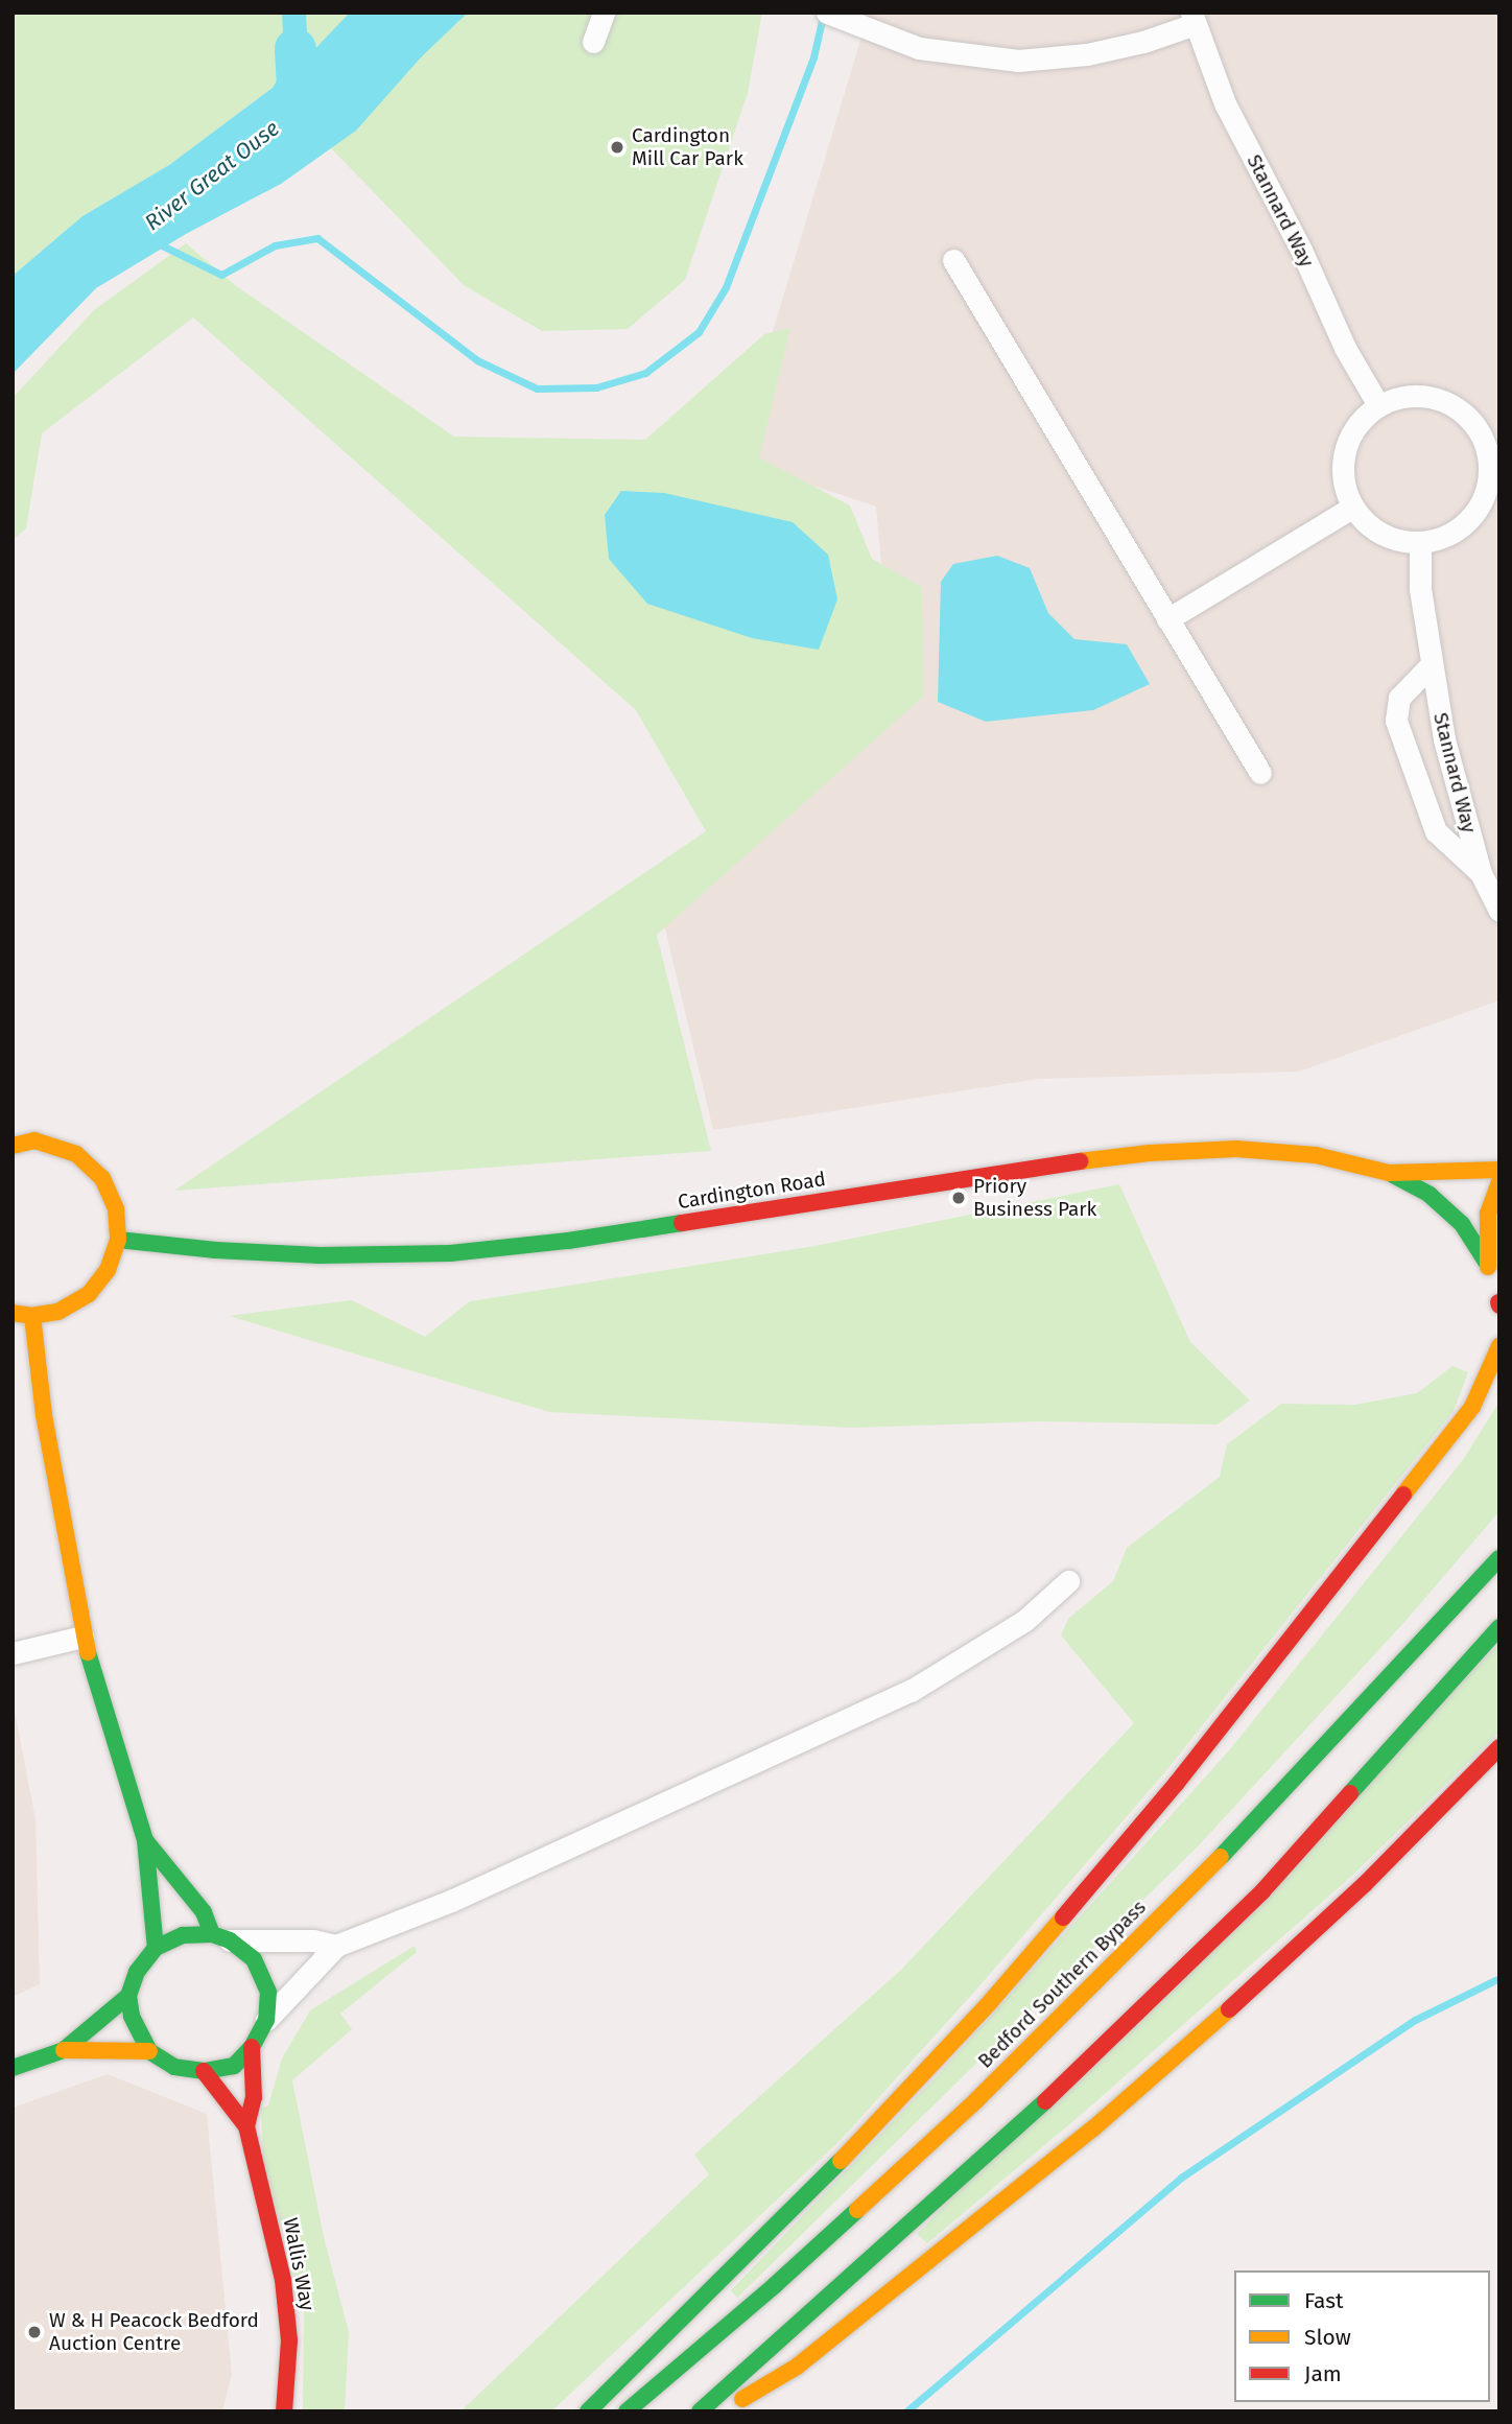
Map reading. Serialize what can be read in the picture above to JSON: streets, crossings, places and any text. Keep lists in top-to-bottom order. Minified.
{"streets":{"main road":["Cardington Road","Bedford Southern Bypass","Wallis Way"],"street":["Stannard Way"]},"water":["River Great Ouse"],"places":["Cardington Mill Car Park","Priory Business Park","W & H Peacock Bedford Auction Centre"],"legend":["Fast","Slow","Jam"]}
